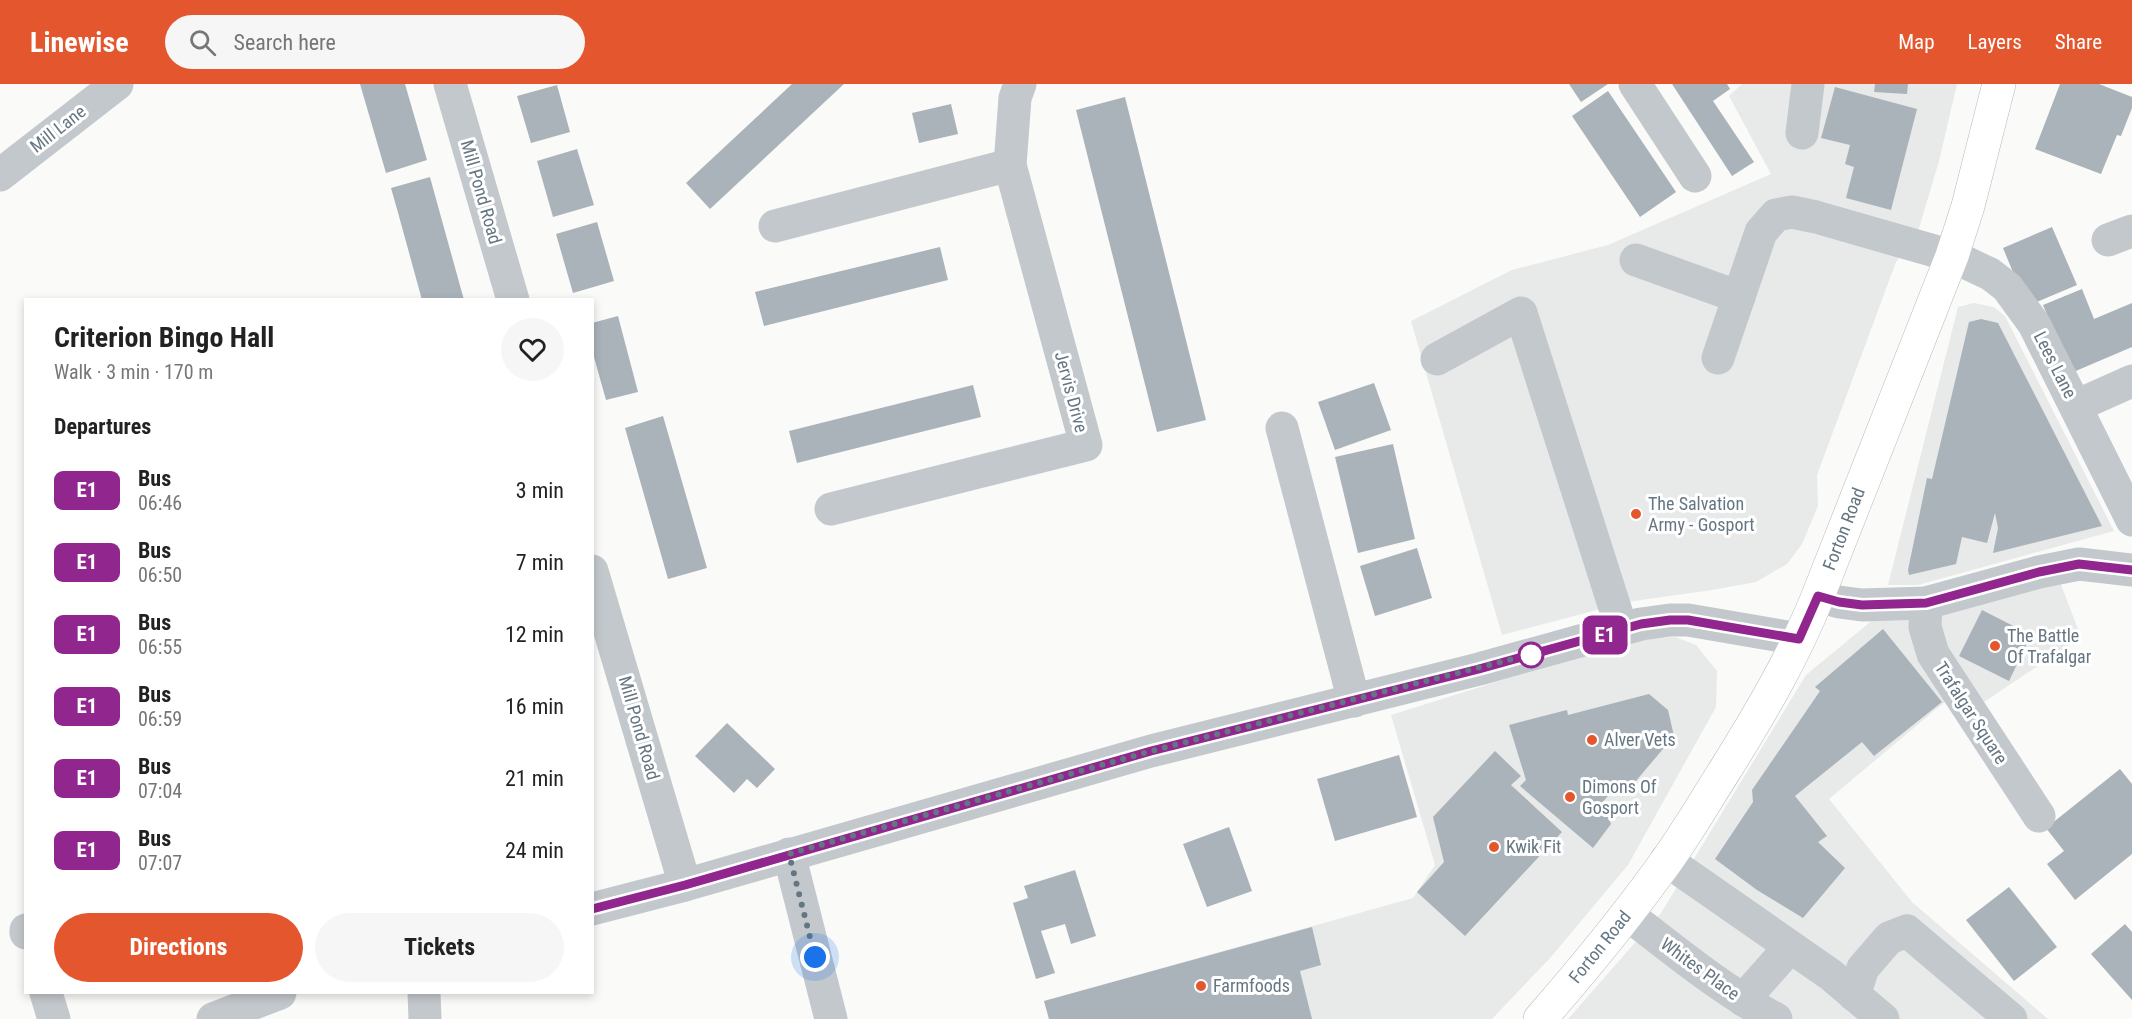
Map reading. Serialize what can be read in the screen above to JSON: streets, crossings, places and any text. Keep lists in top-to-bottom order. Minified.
{"streets":{"main road":["Forton Road"],"street":["Mill Lane","Mill Pond Road","Lees Lane","Jervis Drive","Trafalgar Square","Whites Place"]},"crossings":[["Lees Lane","Forton Road"],["Forton Road","Whites Place"]],"places":["The Salvation Army - Gosport","The Battle Of Trafalgar","Alver Vets","Dimons Of Gosport","Kwik Fit","Farmfoods"],"lines":["bus line E1"],"page":{"header":"Linewise","search":"Search here","nav":["Map","Layers","Share"],"on_map":"E1","heading":[["Criterion Bingo Hall","Walk · 3 min · 170 m"],"Departures"],"list":[{"mark":"E1","name":"Bus","note":"06:46","value":"3 min"},{"mark":"E1","name":"Bus","note":"06:50","value":"7 min"},{"mark":"E1","name":"Bus","note":"06:55","value":"12 min"},{"mark":"E1","name":"Bus","note":"06:59","value":"16 min"},{"mark":"E1","name":"Bus","note":"07:04","value":"21 min"},{"mark":"E1","name":"Bus","note":"07:07","value":"24 min"}],"buttons":["Directions","Tickets"]}}
